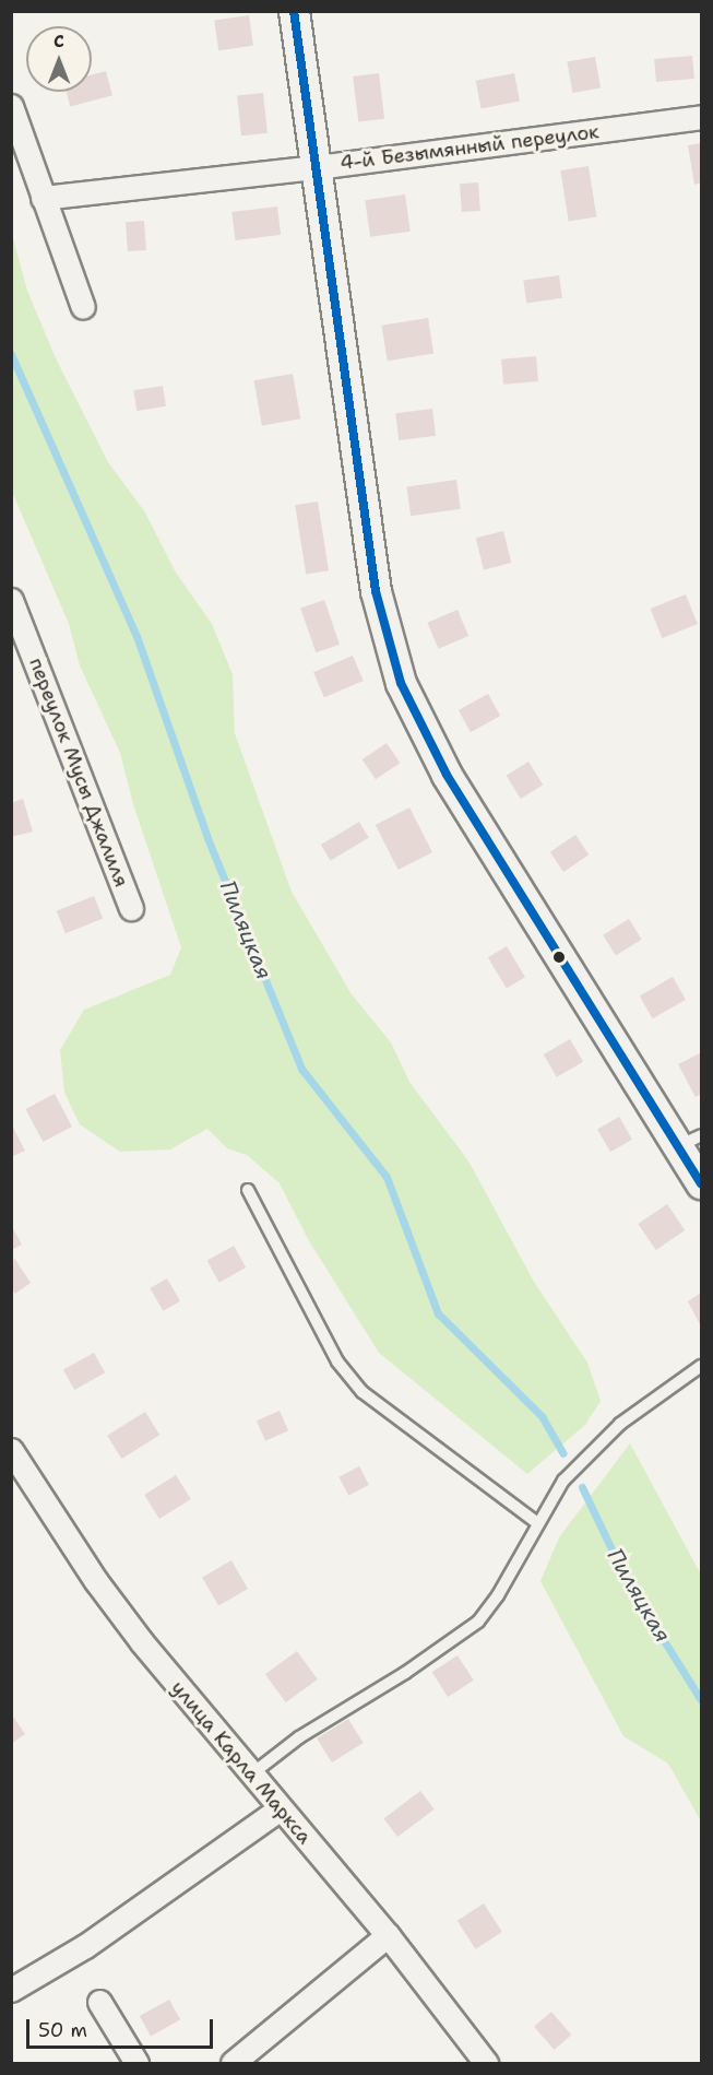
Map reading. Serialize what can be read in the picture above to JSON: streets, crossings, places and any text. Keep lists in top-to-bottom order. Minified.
{"streets":{"street":["4-й Безымянный переулок","переулок Мусы Джалиля","улица Карла Маркса"]},"water":["Пиляцкая"],"scale_bar":"50 m","north":"top"}
